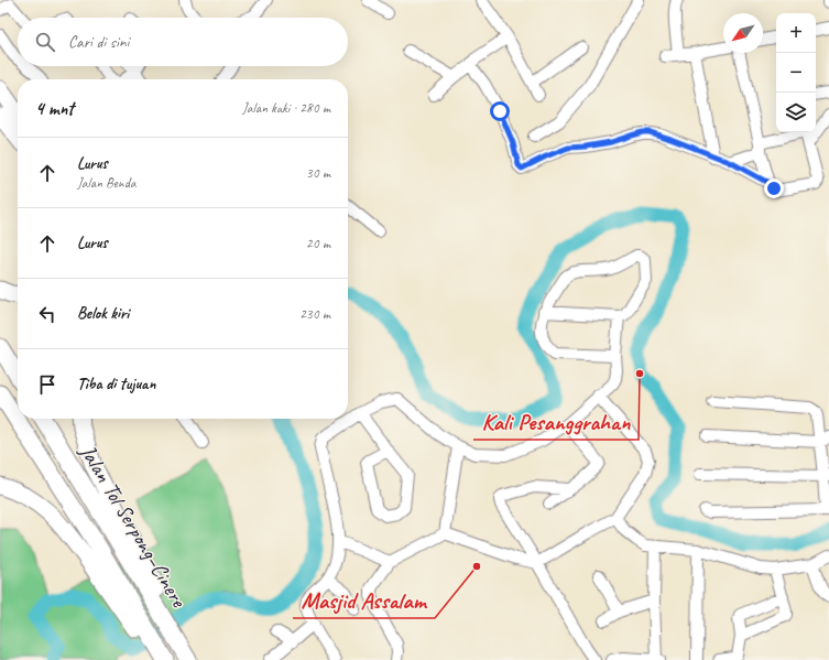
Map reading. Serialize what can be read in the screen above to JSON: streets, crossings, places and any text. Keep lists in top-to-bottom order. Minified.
{"streets":{"highway":["Jalan Tol Serpong–Cinere"]},"places":["Kali Pesanggrahan","Masjid Assalam"],"north":"bottom left","page":{"map_buttons":["+","−"],"search":"Cari di sini","heading":["4 mnt","Jalan kaki · 280 m"],"list":[["Lurus","Jalan Benda","30 m"],["Lurus","20 m"],["Belok kiri","230 m"],"Tiba di tujuan"]}}
